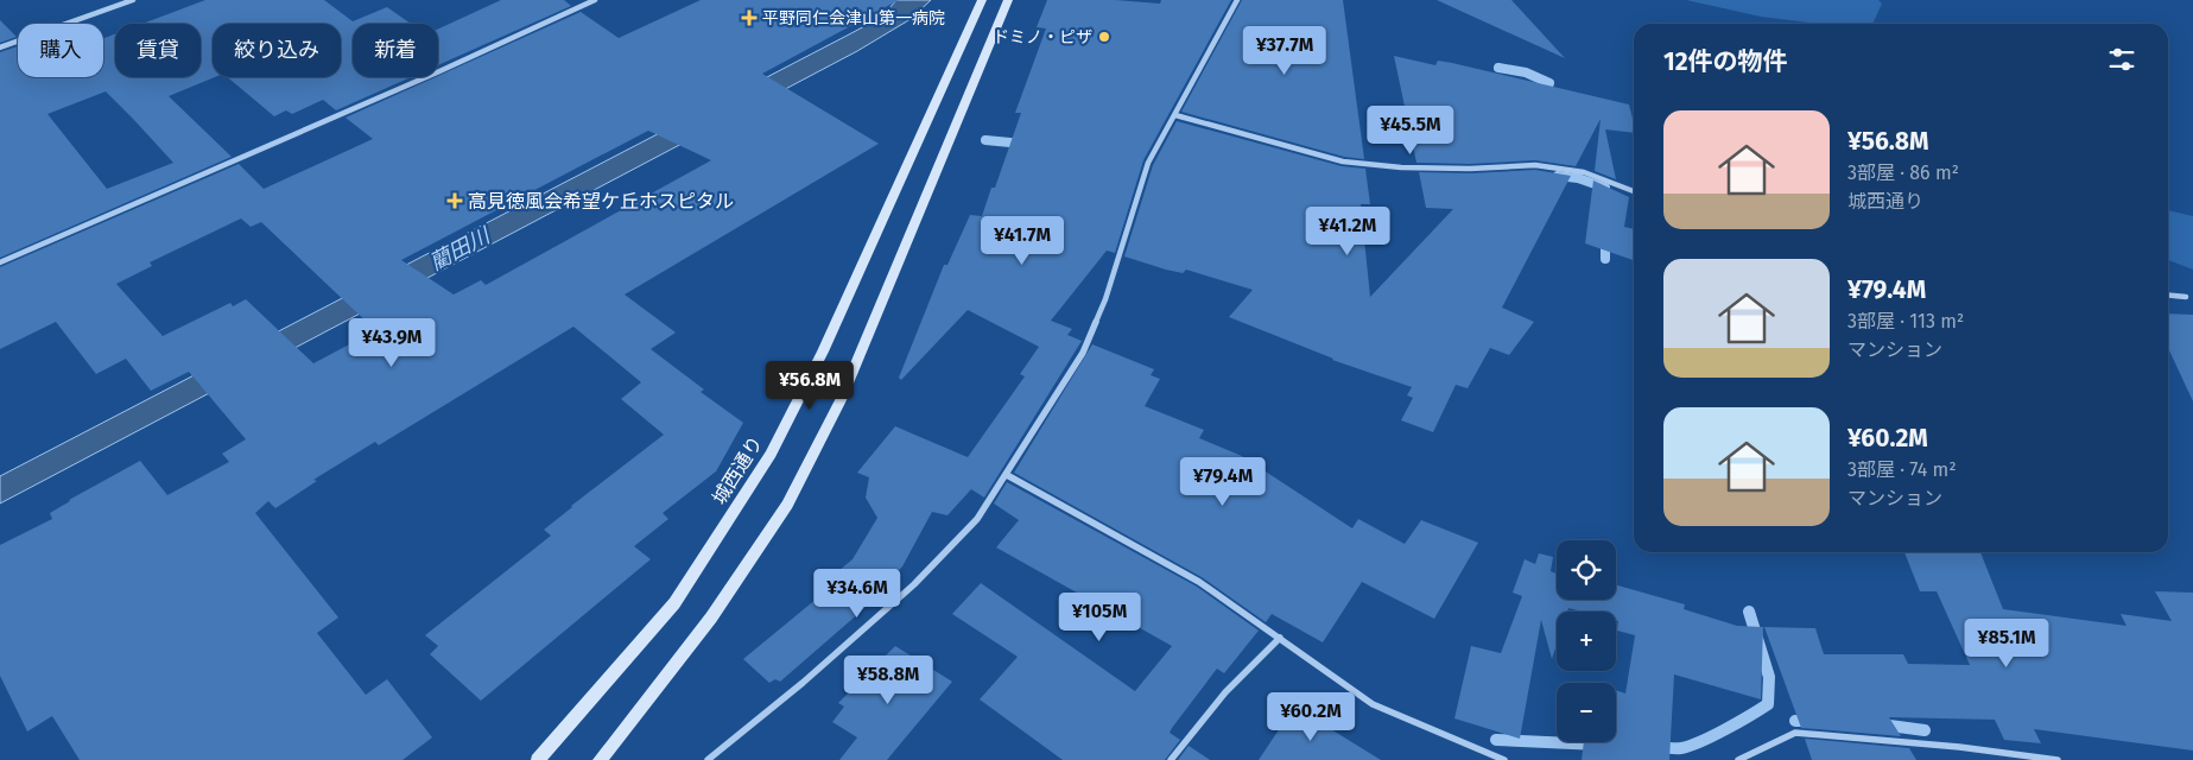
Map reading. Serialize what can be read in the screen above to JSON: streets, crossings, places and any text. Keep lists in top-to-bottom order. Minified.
{"streets":{"street":["城西通り"]},"water":["藺田川"],"places":{"health":["平野同仁会津山第一病院","高見徳風会希望ケ丘ホスピタル"],"other":["ドミノ・ピザ"]},"page":{"chip":["購入","賃貸","絞り込み","新着"],"heading":"12件の物件","price":["¥37.7M","¥45.5M","¥41.2M","¥41.7M","¥43.9M","¥56.8M","¥79.4M","¥34.6M","¥105M","¥85.1M","¥58.8M","¥60.2M"],"list":[{"name":"¥56.8M","note":"3部屋 · 86 m² · 城西通り"},{"name":"¥79.4M","note":"3部屋 · 113 m² · マンション"},{"name":"¥60.2M","note":"3部屋 · 74 m² · マンション"}],"map_buttons":["+","−"]}}
